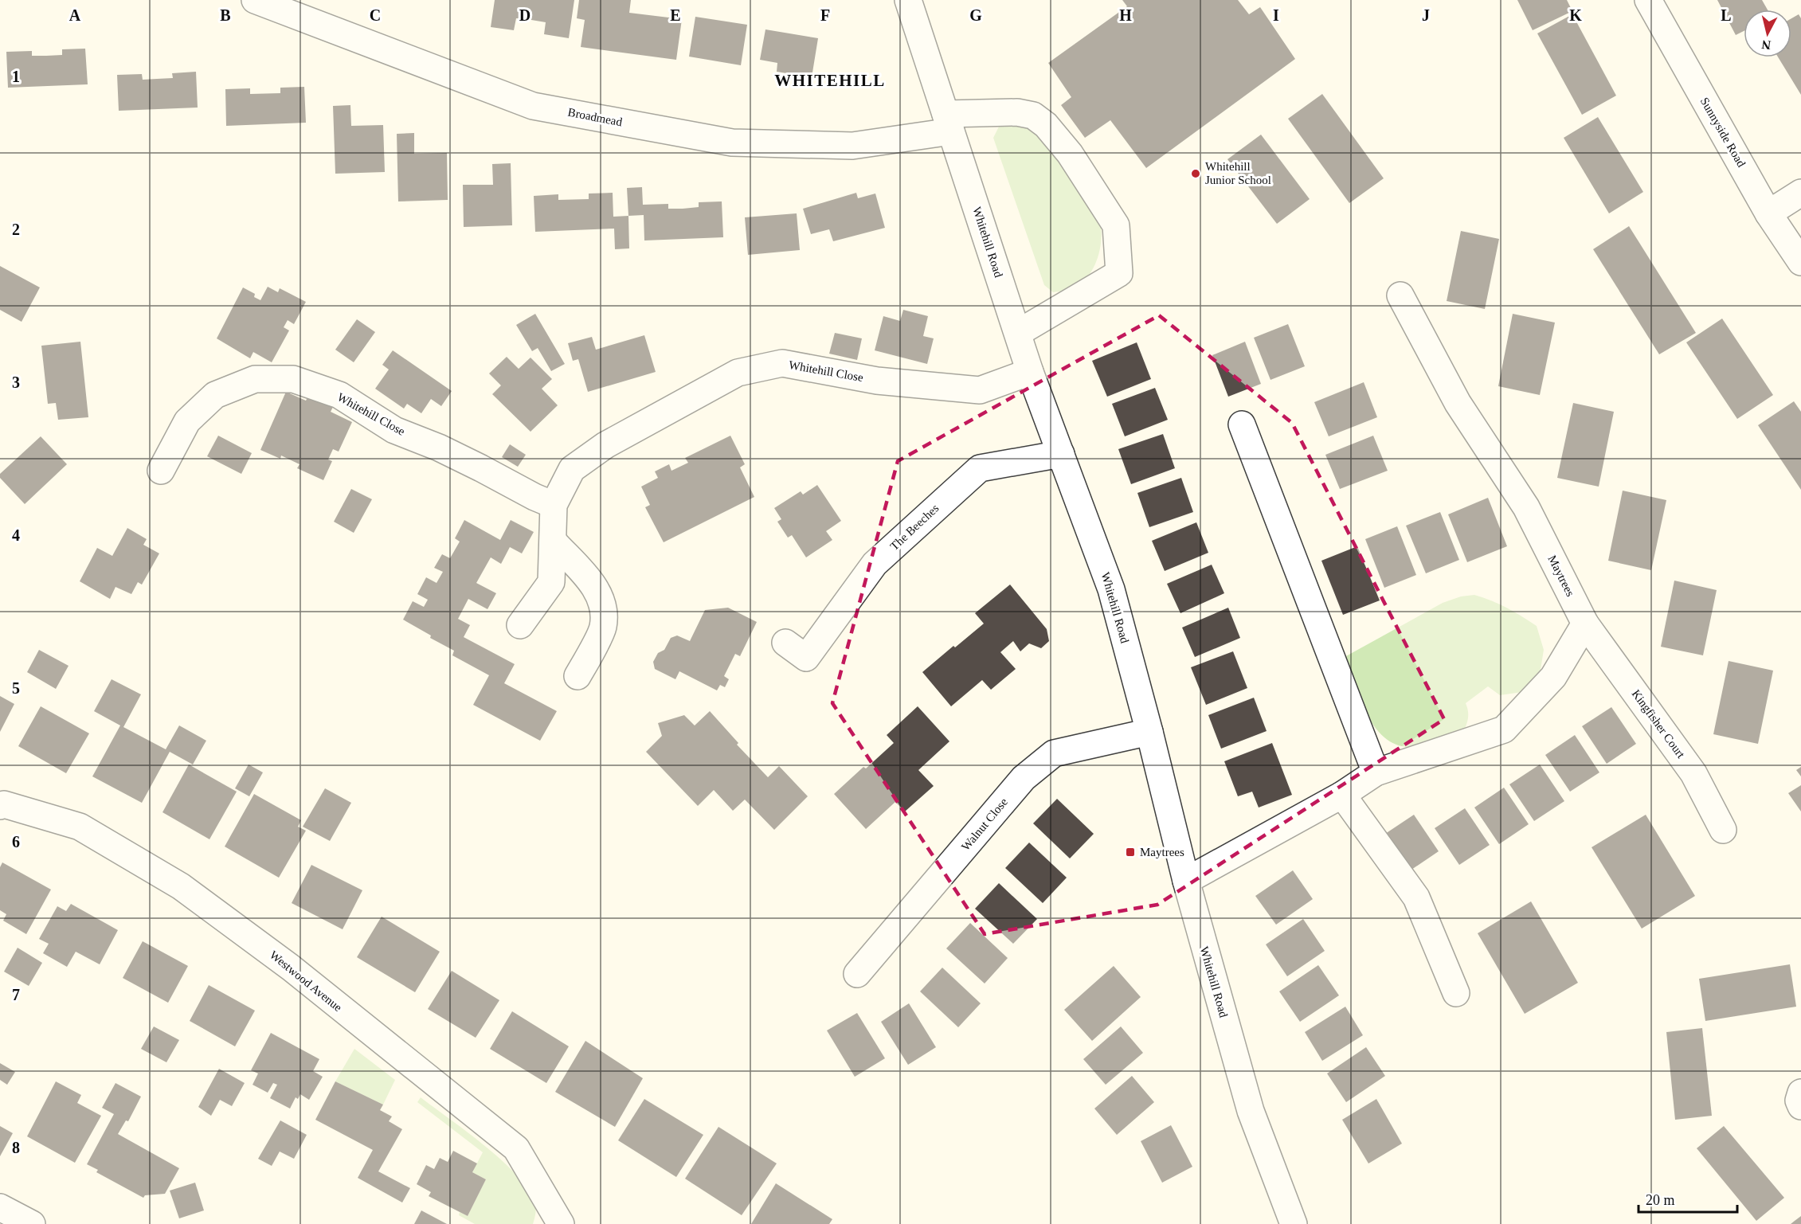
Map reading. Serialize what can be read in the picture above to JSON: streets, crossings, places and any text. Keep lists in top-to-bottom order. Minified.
{"streets":{"street":["Broadmead","Sunnyside Road","Whitehill Road","Whitehill Close","The Beeches","Maytrees","Kingfisher Court","Walnut Close","Westwood Avenue"]},"crossings":[["Broadmead","Whitehill Road"],["Whitehill Road","Whitehill Close"],["Whitehill Road","The Beeches"],["Whitehill Road","Walnut Close"],["Maytrees","Kingfisher Court"]],"districts":["WHITEHILL"],"places":{"other":["Whitehill Junior School"],"transit":["Maytrees"]},"scale_bar":"20 m","north":"bottom","grid":{"columns":["A","B","C","D","E","F","G","H","I","J","K","L"],"rows":["1","2","3","4","5","6","7","8"]}}
